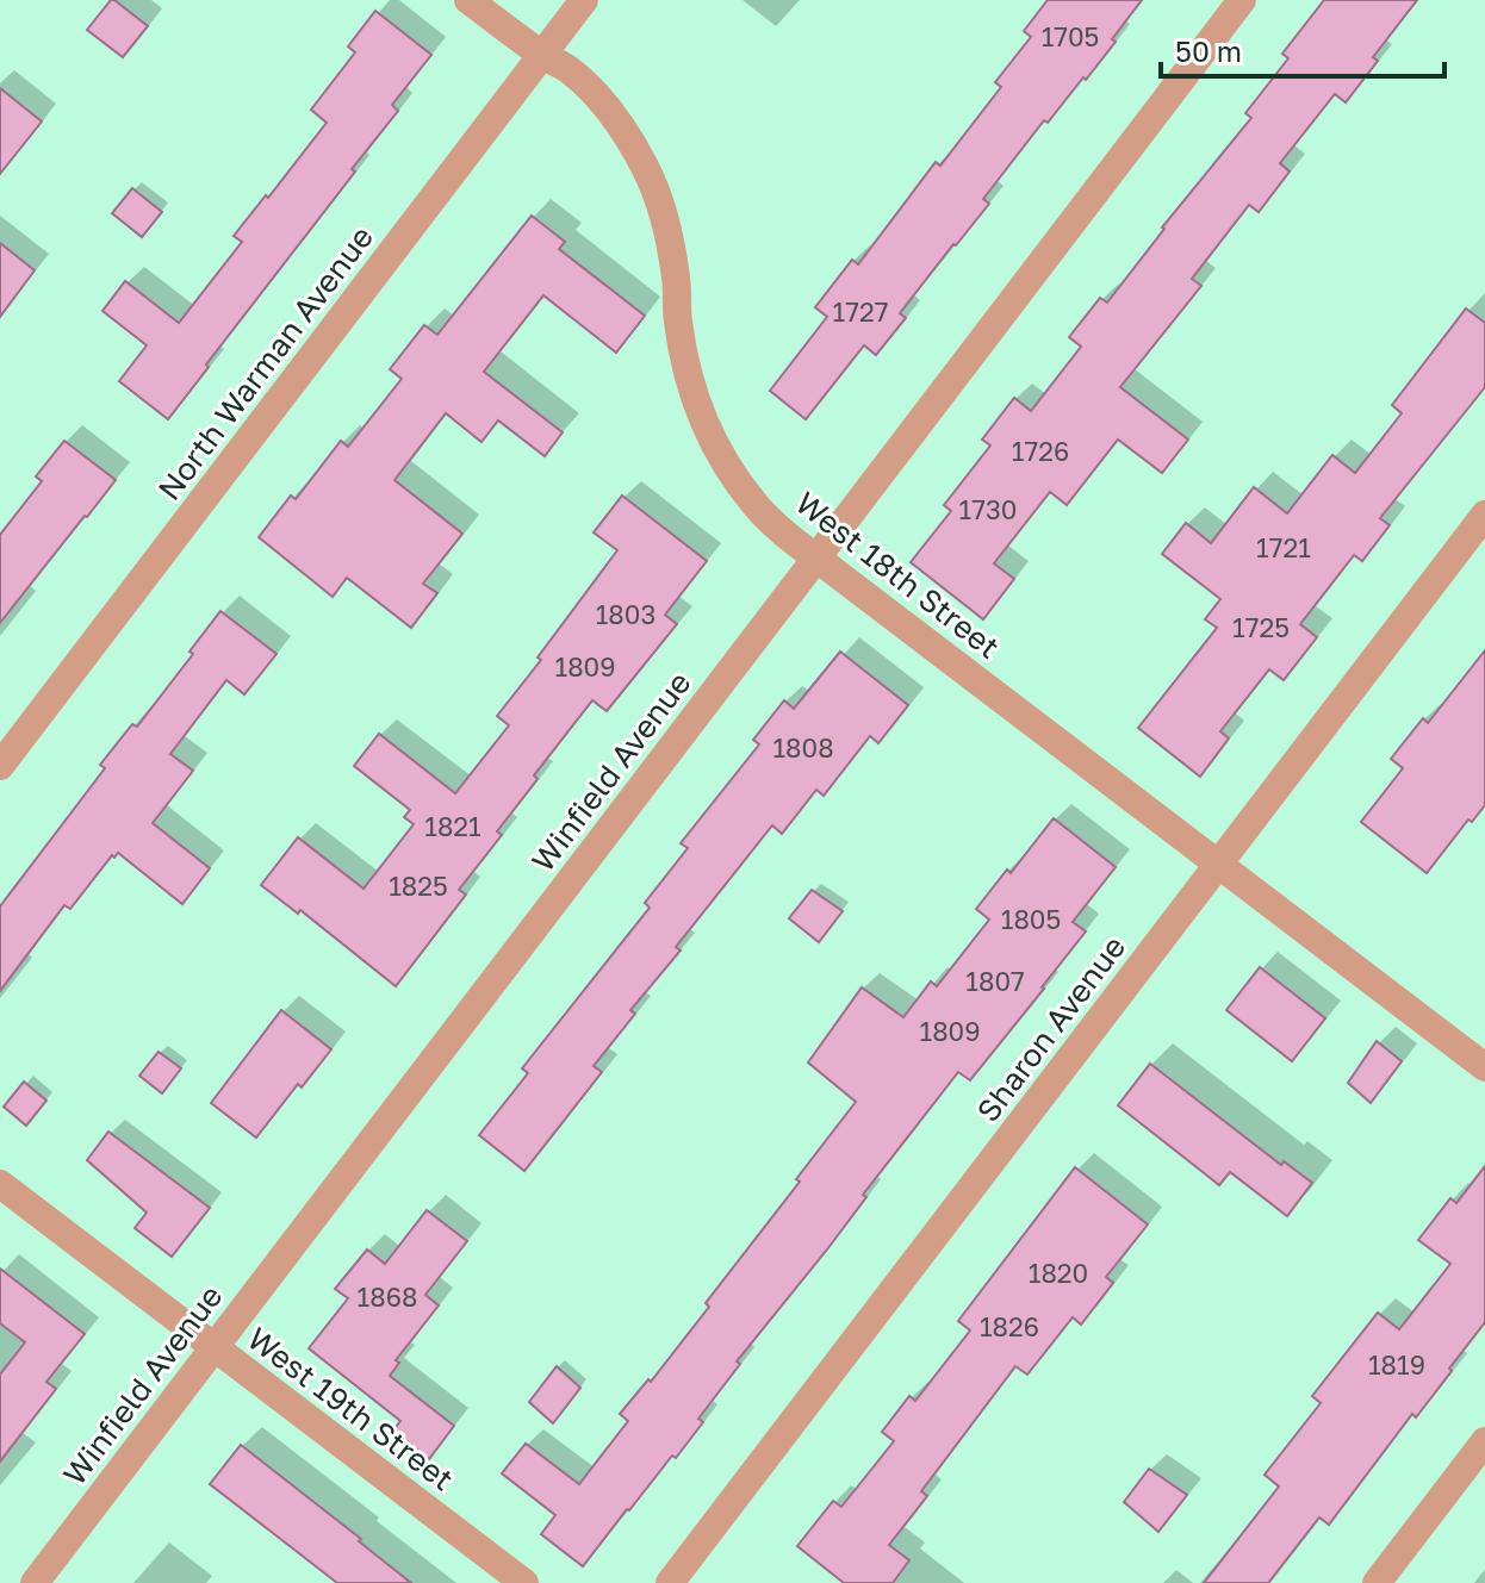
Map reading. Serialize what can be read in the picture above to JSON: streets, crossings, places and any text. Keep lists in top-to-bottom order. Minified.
{"streets":{"street":["North Warman Avenue","West 18th Street","Winfield Avenue","Sharon Avenue","West 19th Street"]},"crossings":[["North Warman Avenue","West 18th Street"],["West 18th Street","Winfield Avenue"],["West 18th Street","Sharon Avenue"],["Winfield Avenue","West 19th Street"]],"house_numbers":["1705","1727","1726","1730","1721","1803","1725","1809","1808","1821","1825","1805","1807","1809","1820","1868","1826","1819"],"scale_bar":"50 m"}
